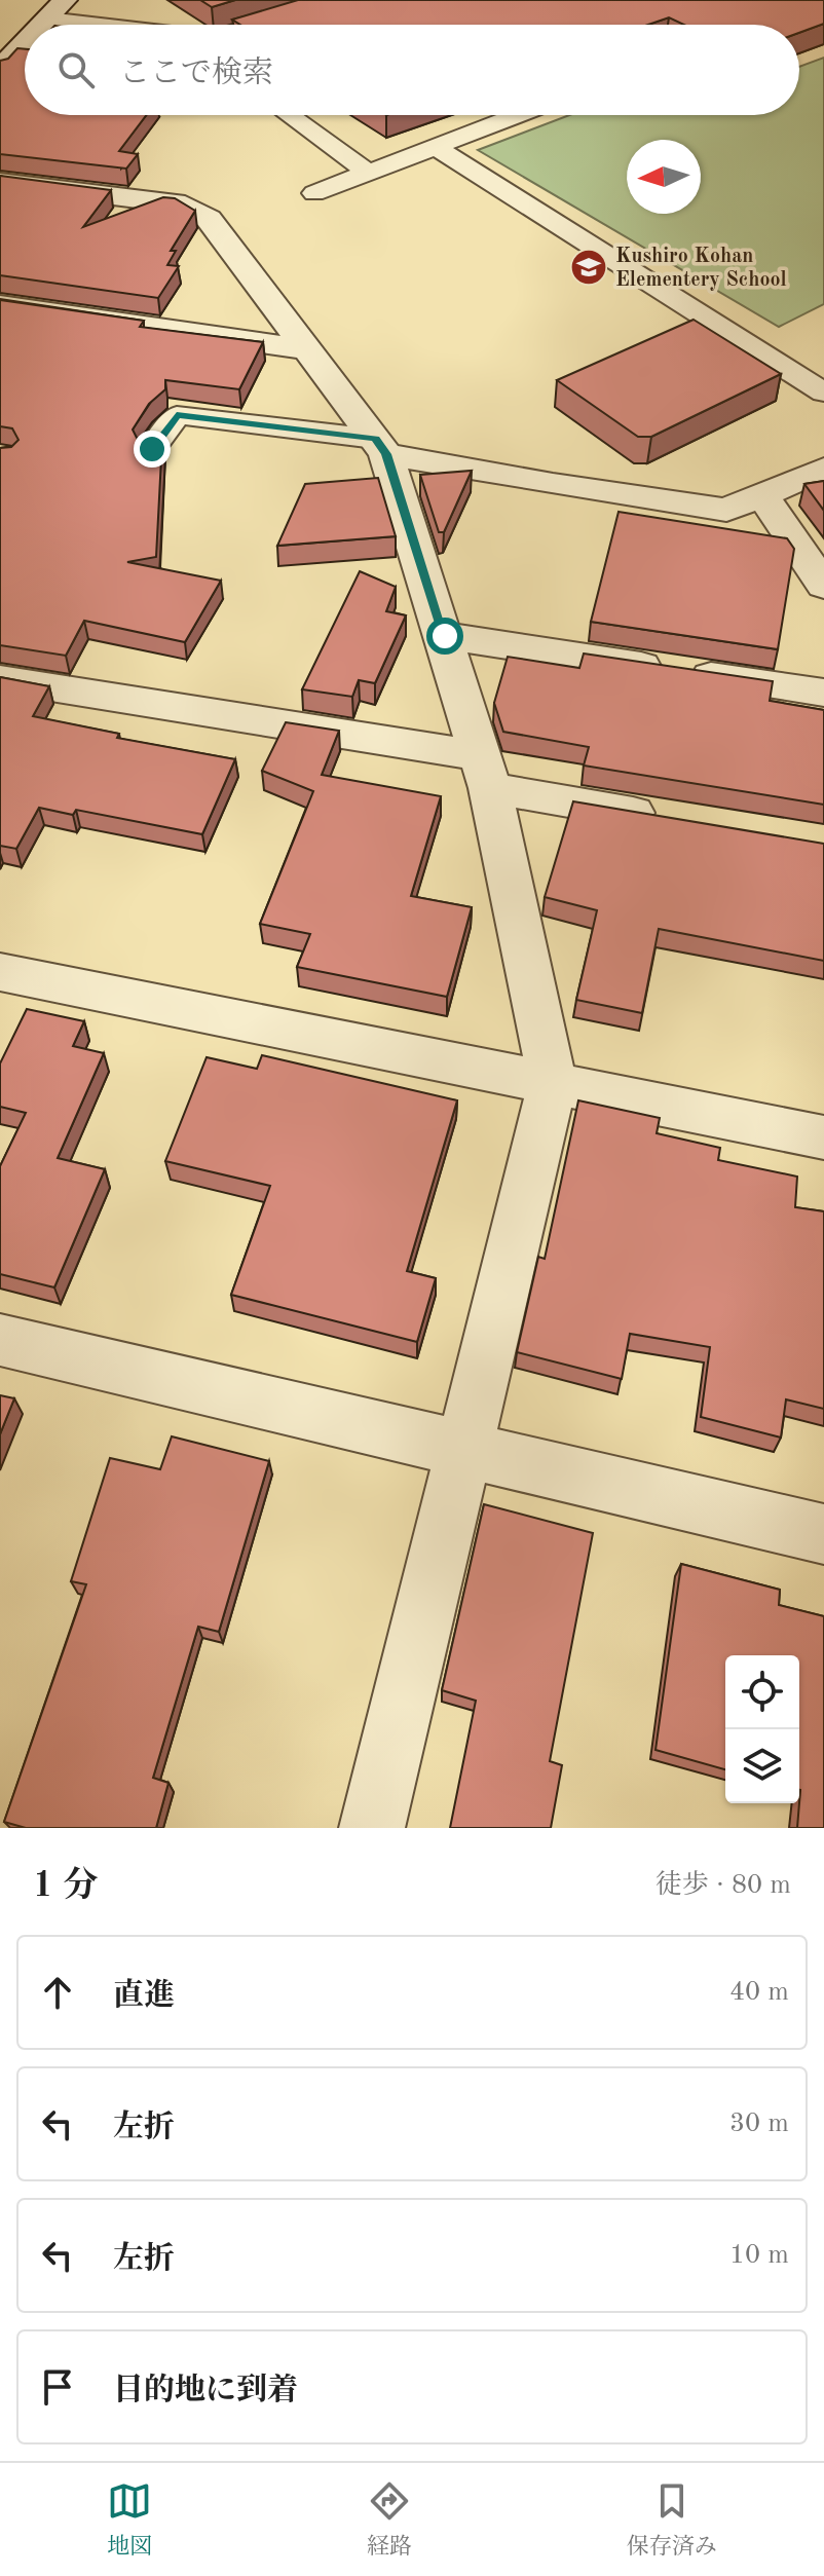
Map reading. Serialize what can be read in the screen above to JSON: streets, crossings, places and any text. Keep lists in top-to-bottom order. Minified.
{"places":{"school or university":["Kushiro Kohan Elementery School"]},"north":"left","page":{"search":"ここで検索","heading":["1 分","徒歩 · 80 m"],"list":[["直進","40 m"],["左折","30 m"],["左折","10 m"],"目的地に到着"],"nav":["地図","経路","保存済み"]}}
